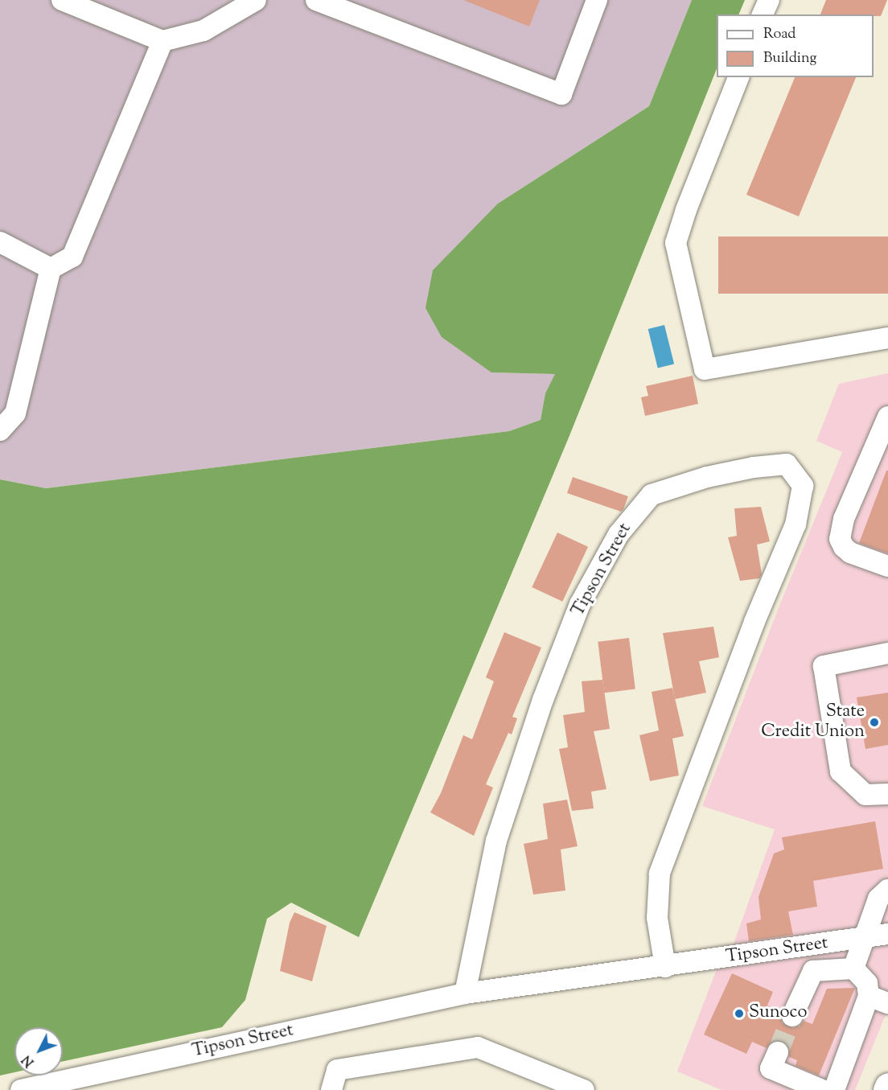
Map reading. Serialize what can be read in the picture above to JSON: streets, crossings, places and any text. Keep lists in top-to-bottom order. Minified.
{"streets":{"street":["Tipson Street"]},"places":["State Credit Union","Sunoco"],"legend":["Road","Building"],"north":"bottom left"}
